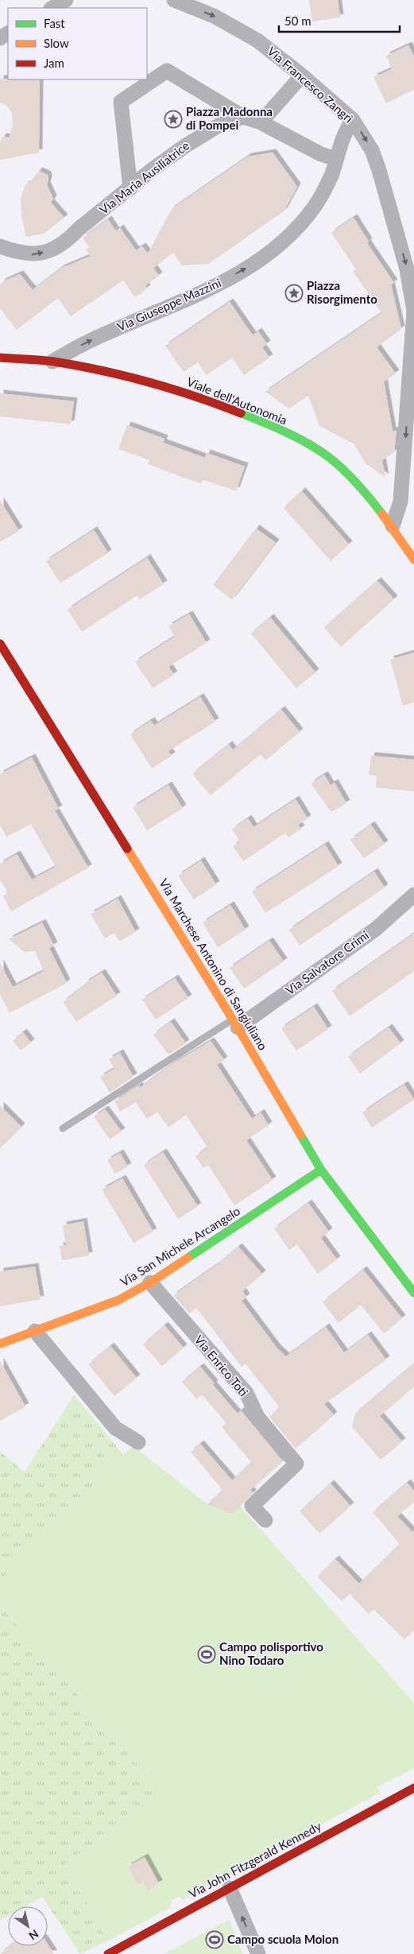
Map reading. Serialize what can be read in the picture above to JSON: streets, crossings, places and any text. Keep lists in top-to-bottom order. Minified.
{"streets":{"main road":["Viale dell'Autonomia","Via Marchese Antonino di Sangiuliano","Via San Michele Arcangelo","Via John Fitzgerald Kennedy"],"street":["Via Francesco Zangrì","Via Maria Ausiliatrice","Via Giuseppe Mazzini","Via Salvatore Crimi","Via Enrico Toti"]},"crossings":[["Via Francesco Zangrì","Via Giuseppe Mazzini"],["Via Francesco Zangrì","Viale dell'Autonomia"],["Via Giuseppe Mazzini","Viale dell'Autonomia"],["Via Salvatore Crimi","Via Marchese Antonino di Sangiuliano"],["Via Marchese Antonino di Sangiuliano","Via San Michele Arcangelo"],["Via San Michele Arcangelo","Via Enrico Toti"]],"one_way":["Via Francesco Zangrì","Via Maria Ausiliatrice","Via Giuseppe Mazzini"],"places":{"place":["Piazza Madonna di Pompei","Piazza Risorgimento"],"sports":["Campo polisportivo Nino Todaro","Campo scuola Molon"]},"legend":["Fast","Slow","Jam"],"scale_bar":"50 m","north":"bottom right"}
